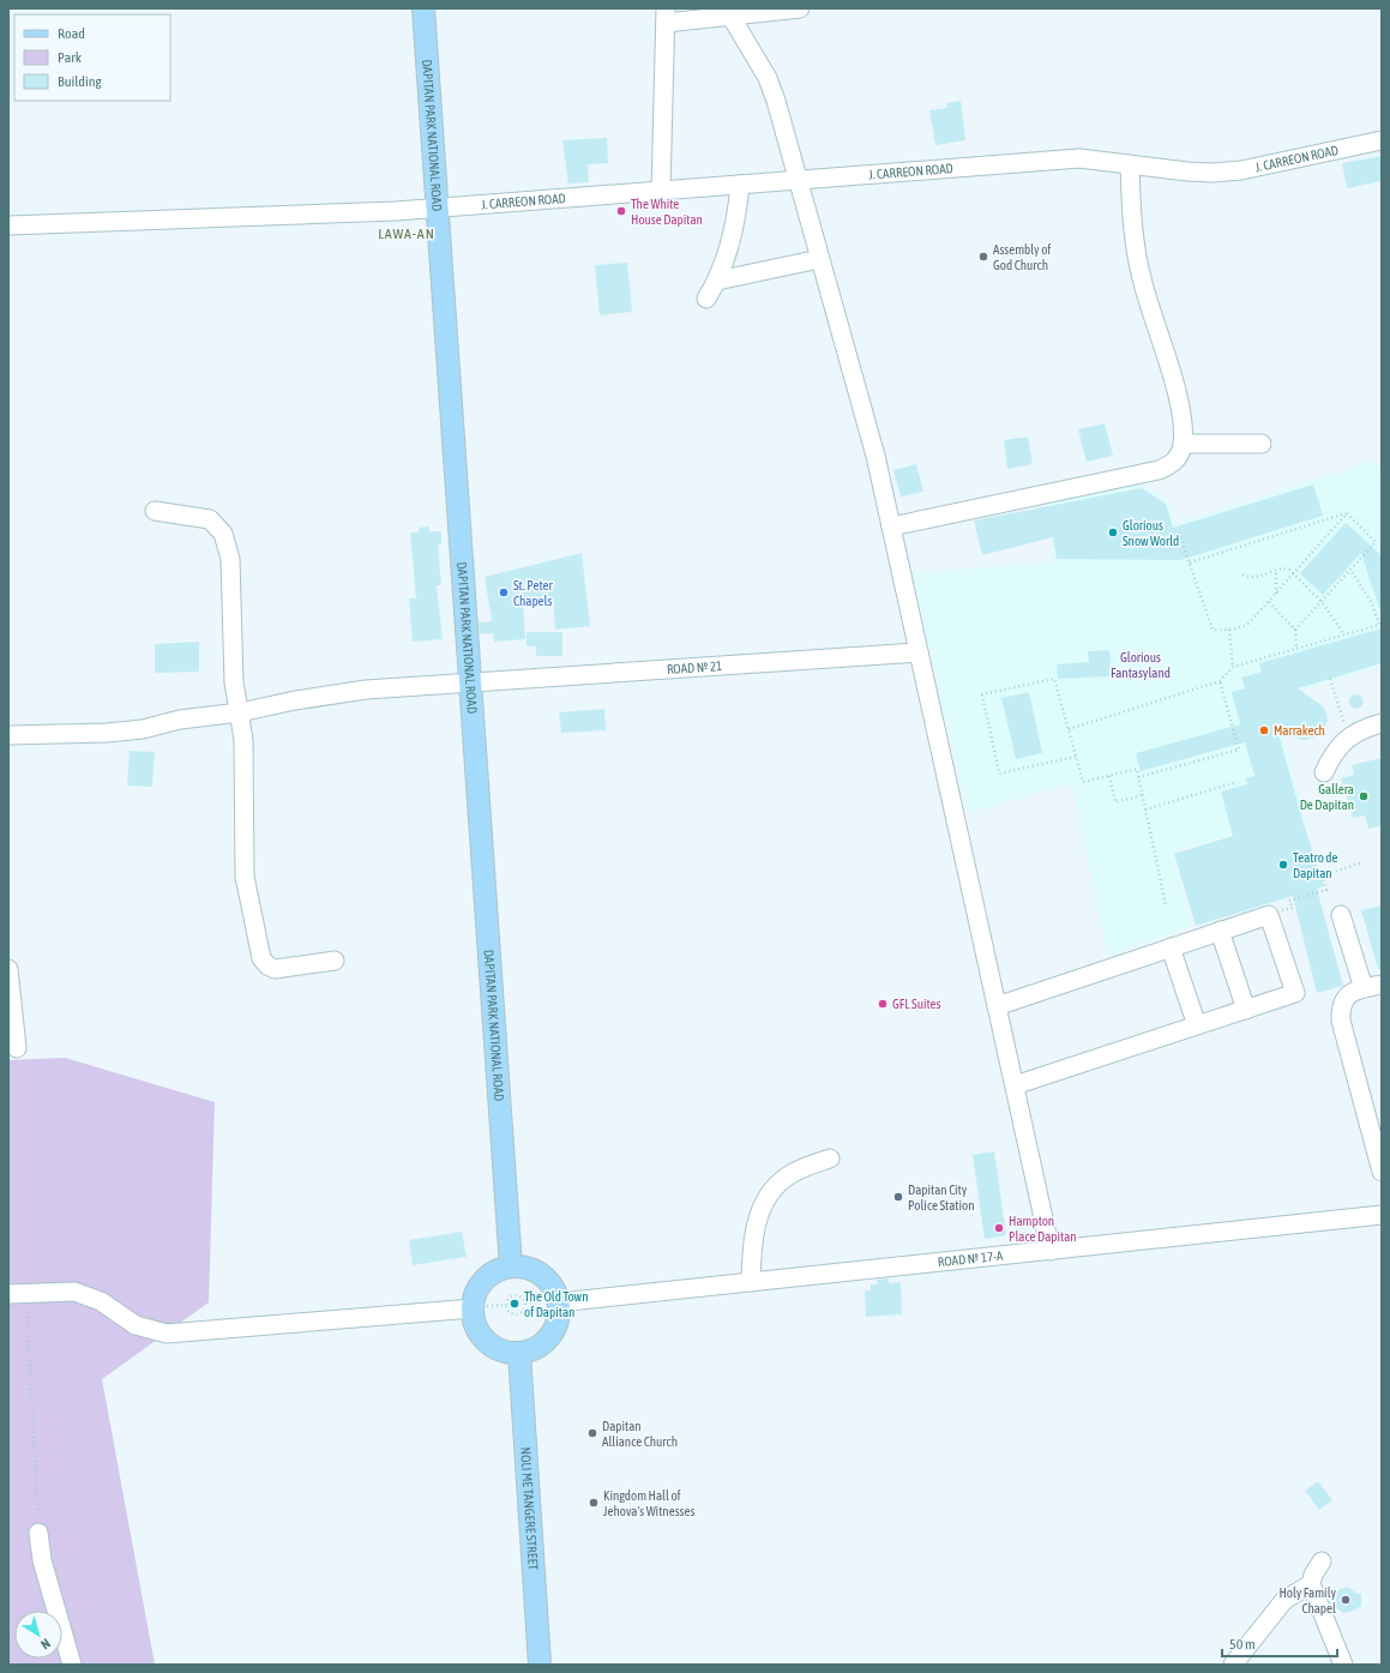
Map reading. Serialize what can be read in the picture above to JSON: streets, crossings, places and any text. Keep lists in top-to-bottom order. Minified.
{"streets":{"main road":["DAPITAN PARK NATIONAL ROAD","NOLI ME TANGERE STREET"],"street":["J. CARREON ROAD","ROAD № 21","ROAD № 17-A"]},"crossings":[["DAPITAN PARK NATIONAL ROAD","J. CARREON ROAD"],["DAPITAN PARK NATIONAL ROAD","ROAD № 21"]],"districts":["LAWA-AN"],"parks":["Glorious Fantasyland"],"places":["The White House Dapitan","Assembly of God Church","Glorious Snow World","St. Peter Chapels","Marrakech","Gallera De Dapitan","Teatro de Dapitan","GFL Suites","Dapitan City Police Station","Hampton Place Dapitan","The Old Town of Dapitan","Dapitan Alliance Church","Kingdom Hall of Jehova's Witnesses","Holy Family Chapel"],"legend":["Road","Park","Building"],"scale_bar":"50 m","north":"bottom right"}
